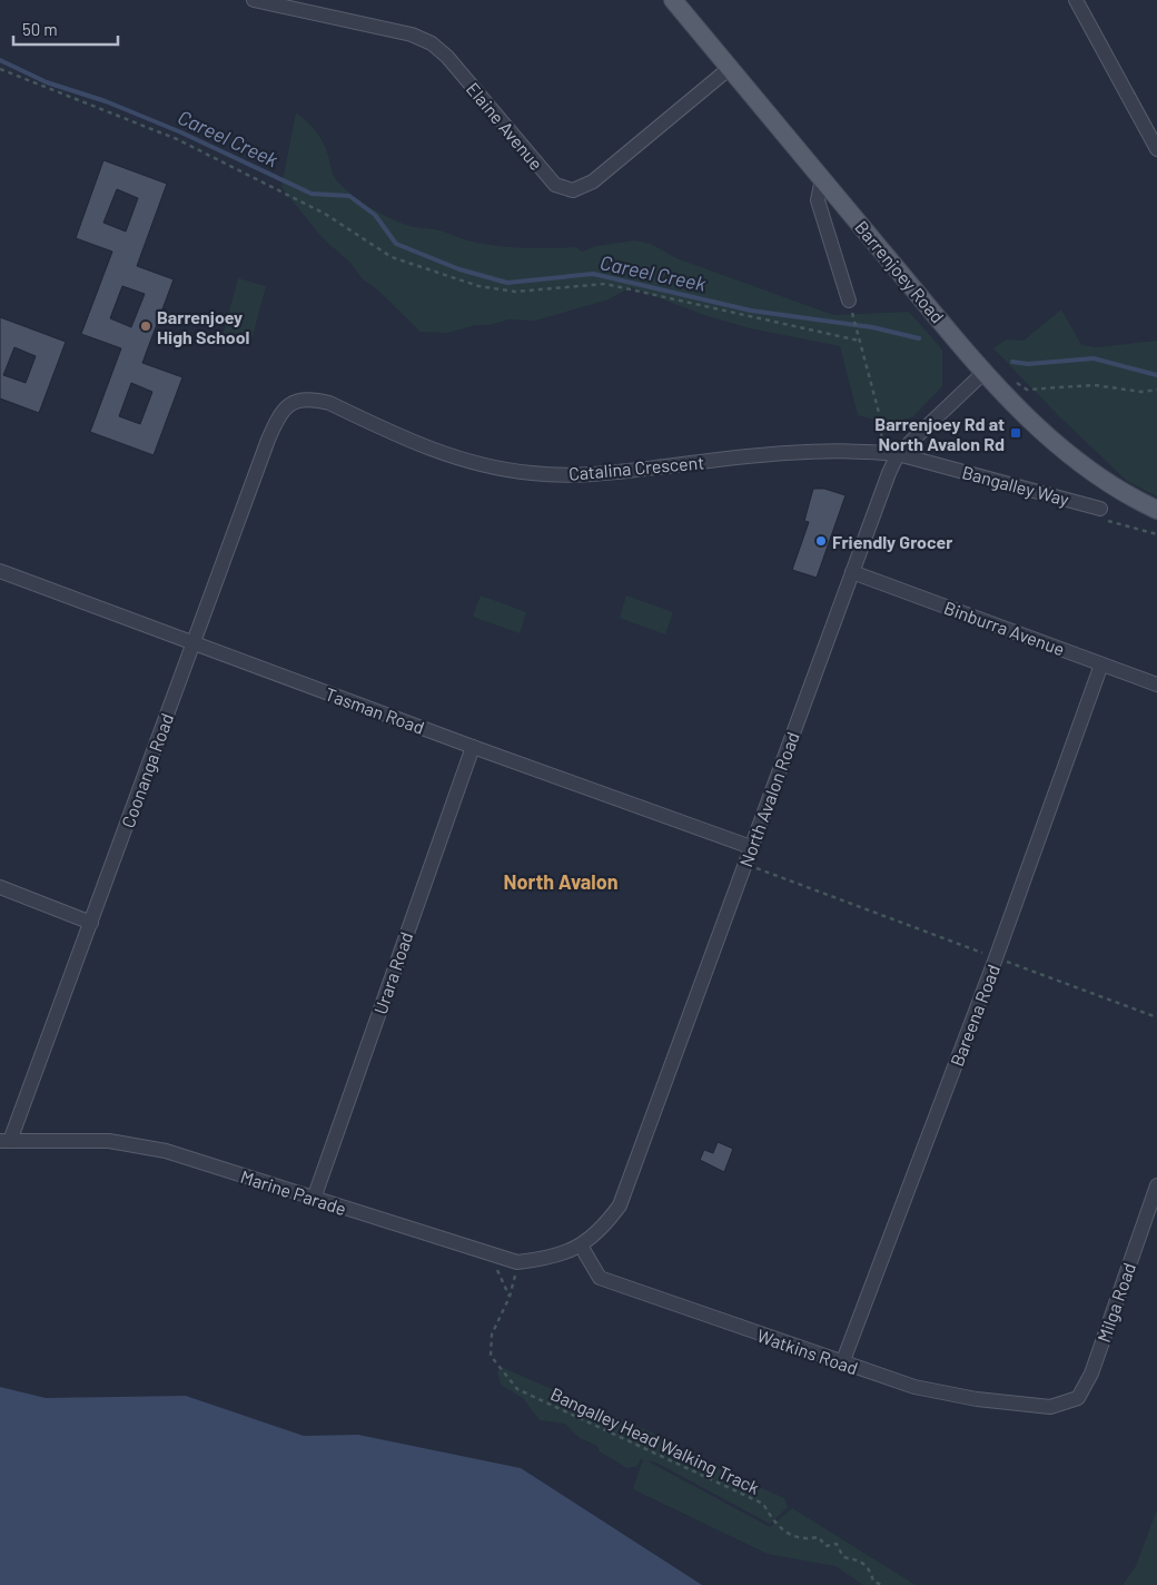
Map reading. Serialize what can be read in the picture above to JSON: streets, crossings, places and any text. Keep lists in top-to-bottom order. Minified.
{"streets":{"main road":["Barrenjoey Road"],"street":["Elaine Avenue","Catalina Crescent","Bangalley Way","Binburra Avenue","Tasman Road","Coonanga Road","North Avalon Road","Urara Road","Bareena Road","Marine Parade","Milga Road","Watkins Road"],"path":["Bangalley Head Walking Track"]},"crossings":[["Elaine Avenue","Barrenjoey Road"],["Barrenjoey Road","North Avalon Road"],["Catalina Crescent","Bangalley Way"],["Catalina Crescent","Coonanga Road"],["Catalina Crescent","North Avalon Road"],["Bangalley Way","North Avalon Road"],["Binburra Avenue","North Avalon Road"],["Binburra Avenue","Bareena Road"],["Tasman Road","Coonanga Road"],["Tasman Road","North Avalon Road"],["Tasman Road","Urara Road"],["Coonanga Road","Marine Parade"],["North Avalon Road","Marine Parade"],["North Avalon Road","Watkins Road"],["Urara Road","Marine Parade"],["Bareena Road","Watkins Road"],["Marine Parade","Watkins Road"],["Marine Parade","Bangalley Head Walking Track"],["Milga Road","Watkins Road"]],"districts":["North Avalon"],"water":["Careel Creek"],"places":{"other":["Barrenjoey High School","Friendly Grocer"],"transit":["Barrenjoey Rd at North Avalon Rd"]},"scale_bar":"50 m"}
